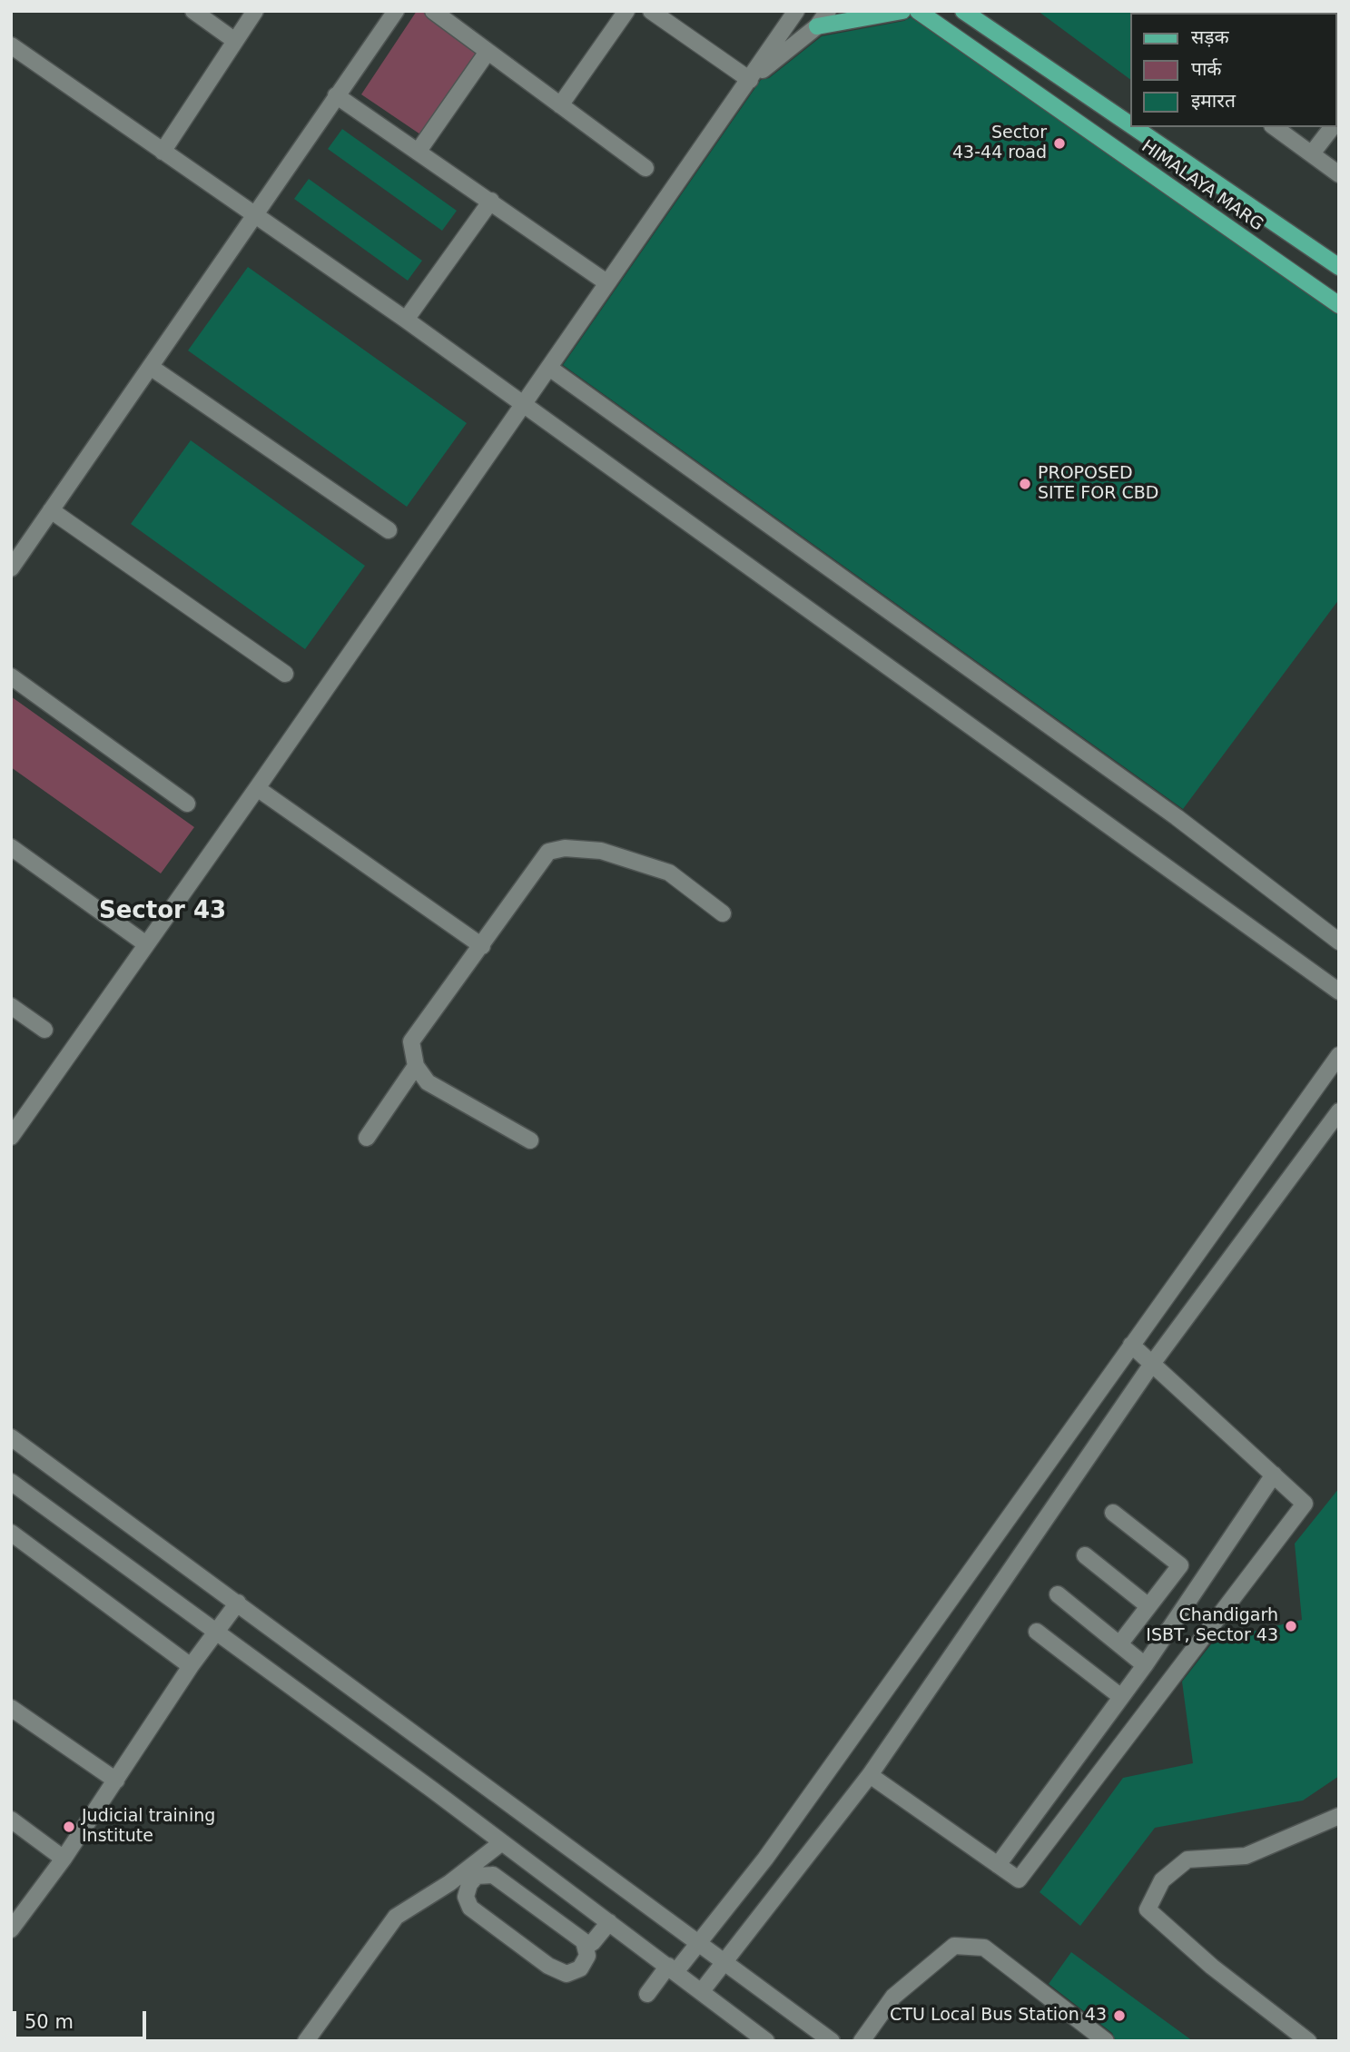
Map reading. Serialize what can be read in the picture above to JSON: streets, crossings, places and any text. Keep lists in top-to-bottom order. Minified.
{"streets":{"main road":["HIMALAYA MARG"]},"districts":["Sector 43"],"places":["Sector 43-44 road","PROPOSED SITE FOR CBD","Chandigarh ISBT, Sector 43","Judicial training Institute","CTU Local Bus Station 43"],"legend":["सड़क","पार्क","इमारत"],"scale_bar":"50 m"}
